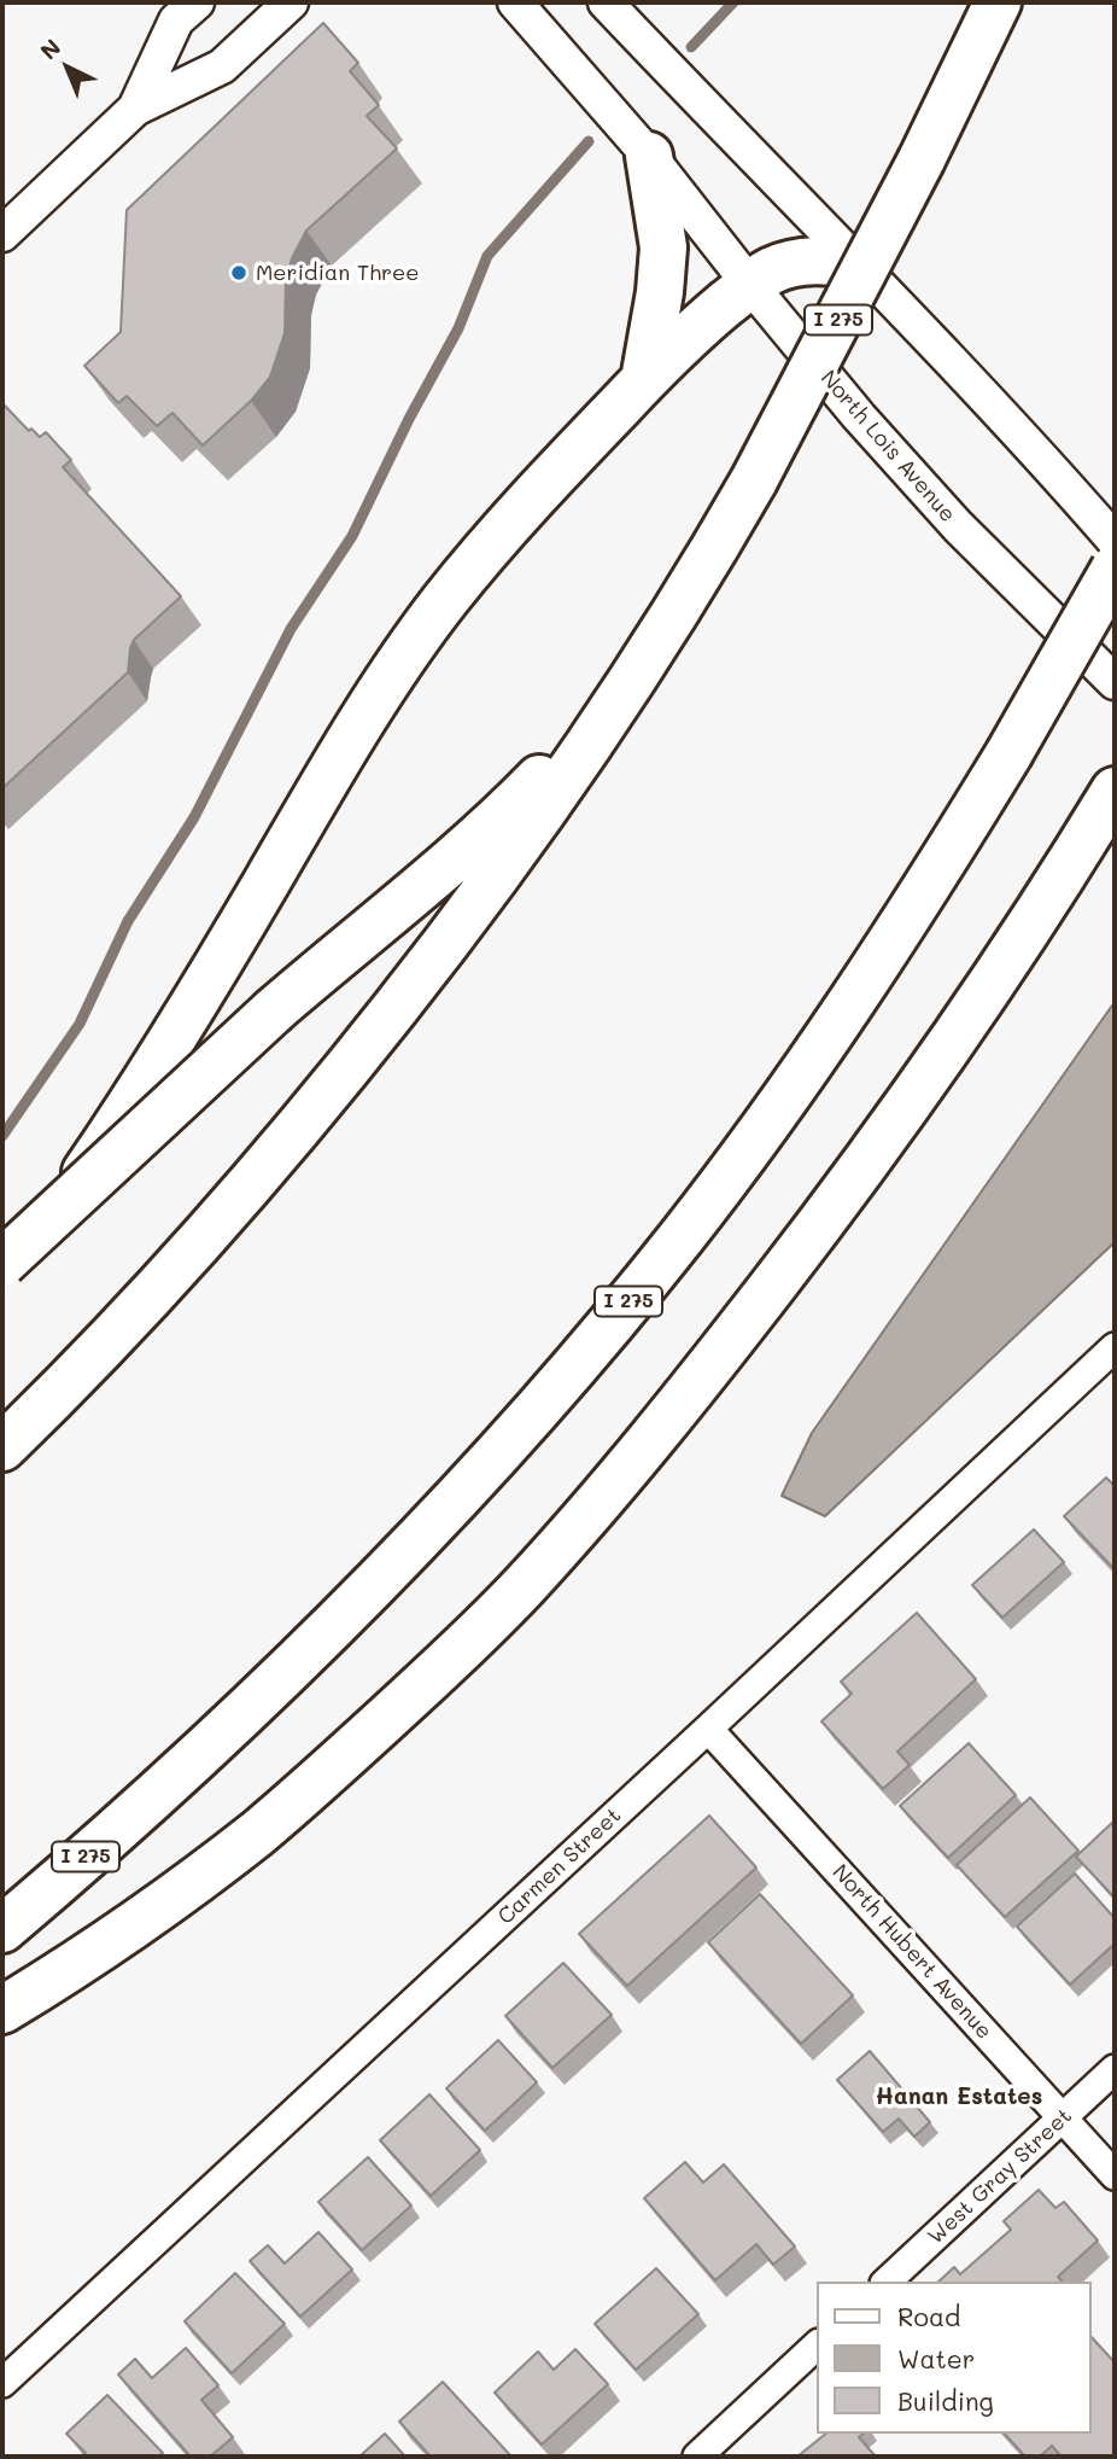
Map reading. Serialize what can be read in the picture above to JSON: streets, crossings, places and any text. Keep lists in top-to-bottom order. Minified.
{"streets":{"highway":["I 275"],"street":["North Lois Avenue","Carmen Street","North Hubert Avenue","West Gray Street"]},"crossings":[["Carmen Street","North Hubert Avenue"],["North Hubert Avenue","West Gray Street"]],"districts":["Hanan Estates"],"places":["Meridian Three"],"legend":["Road","Water","Building"],"north":"top left"}
